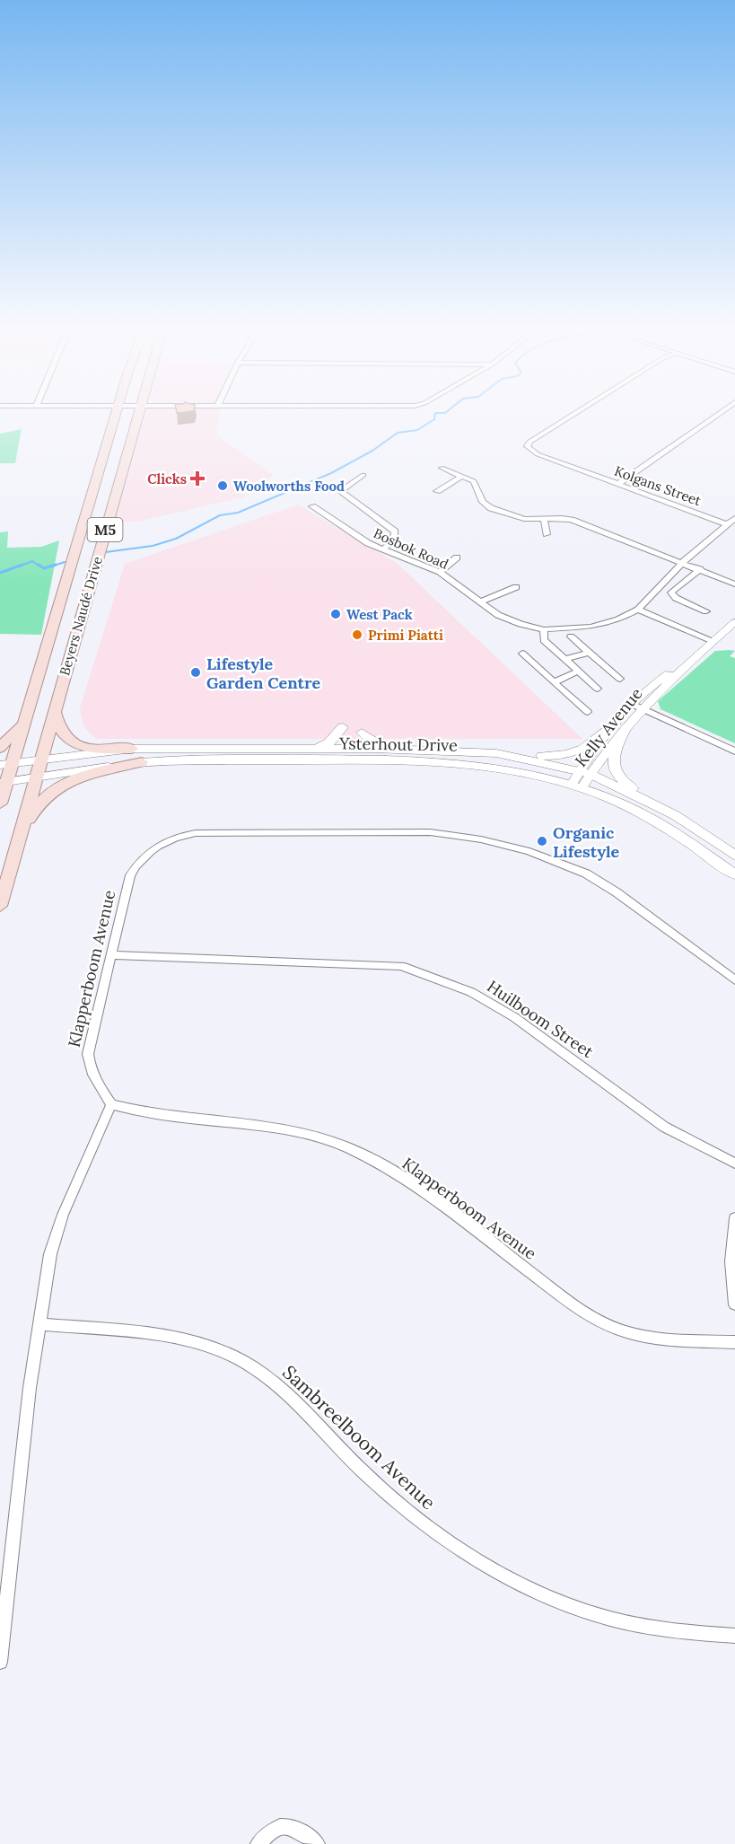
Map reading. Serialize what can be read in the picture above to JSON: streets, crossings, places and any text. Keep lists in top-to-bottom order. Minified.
{"streets":{"main road":["M5","Beyers Naudé Drive","Ysterhout Drive"],"street":["Kolgans Street","Bosbok Road","Kelly Avenue","Klapperboom Avenue","Huilboom Street","Sambreelboom Avenue"]},"crossings":[["Beyers Naudé Drive","Ysterhout Drive"],["Kelly Avenue","Ysterhout Drive"],["Klapperboom Avenue","Huilboom Street"]],"places":{"health":["Clicks"],"other":["Woolworths Food","West Pack","Primi Piatti","Lifestyle Garden Centre","Organic Lifestyle"]}}
